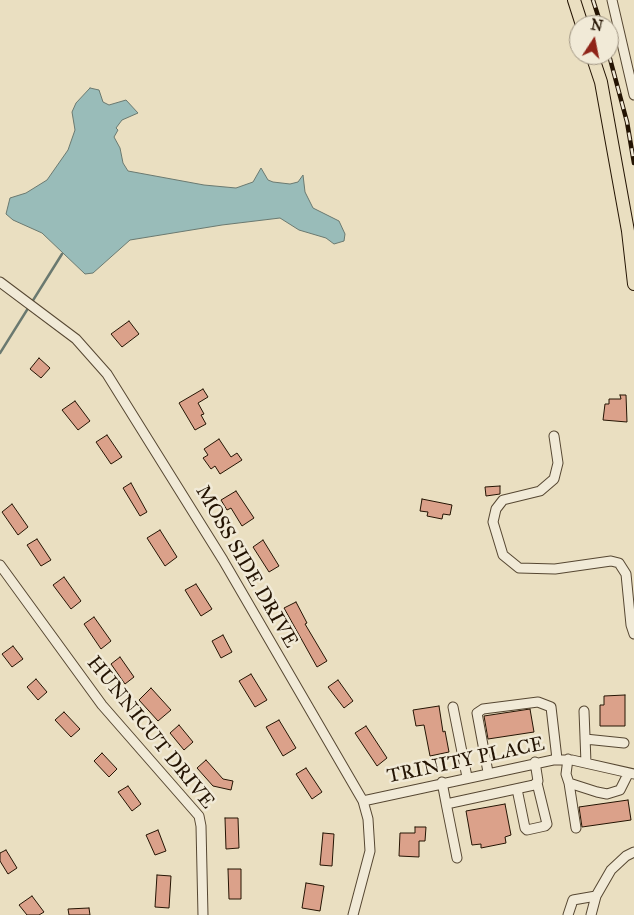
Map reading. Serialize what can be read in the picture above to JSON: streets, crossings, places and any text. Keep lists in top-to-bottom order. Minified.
{"streets":{"street":["MOSS SIDE DRIVE","HUNNICUT DRIVE","TRINITY PLACE"]},"crossings":[["MOSS SIDE DRIVE","TRINITY PLACE"]],"north":"top"}
